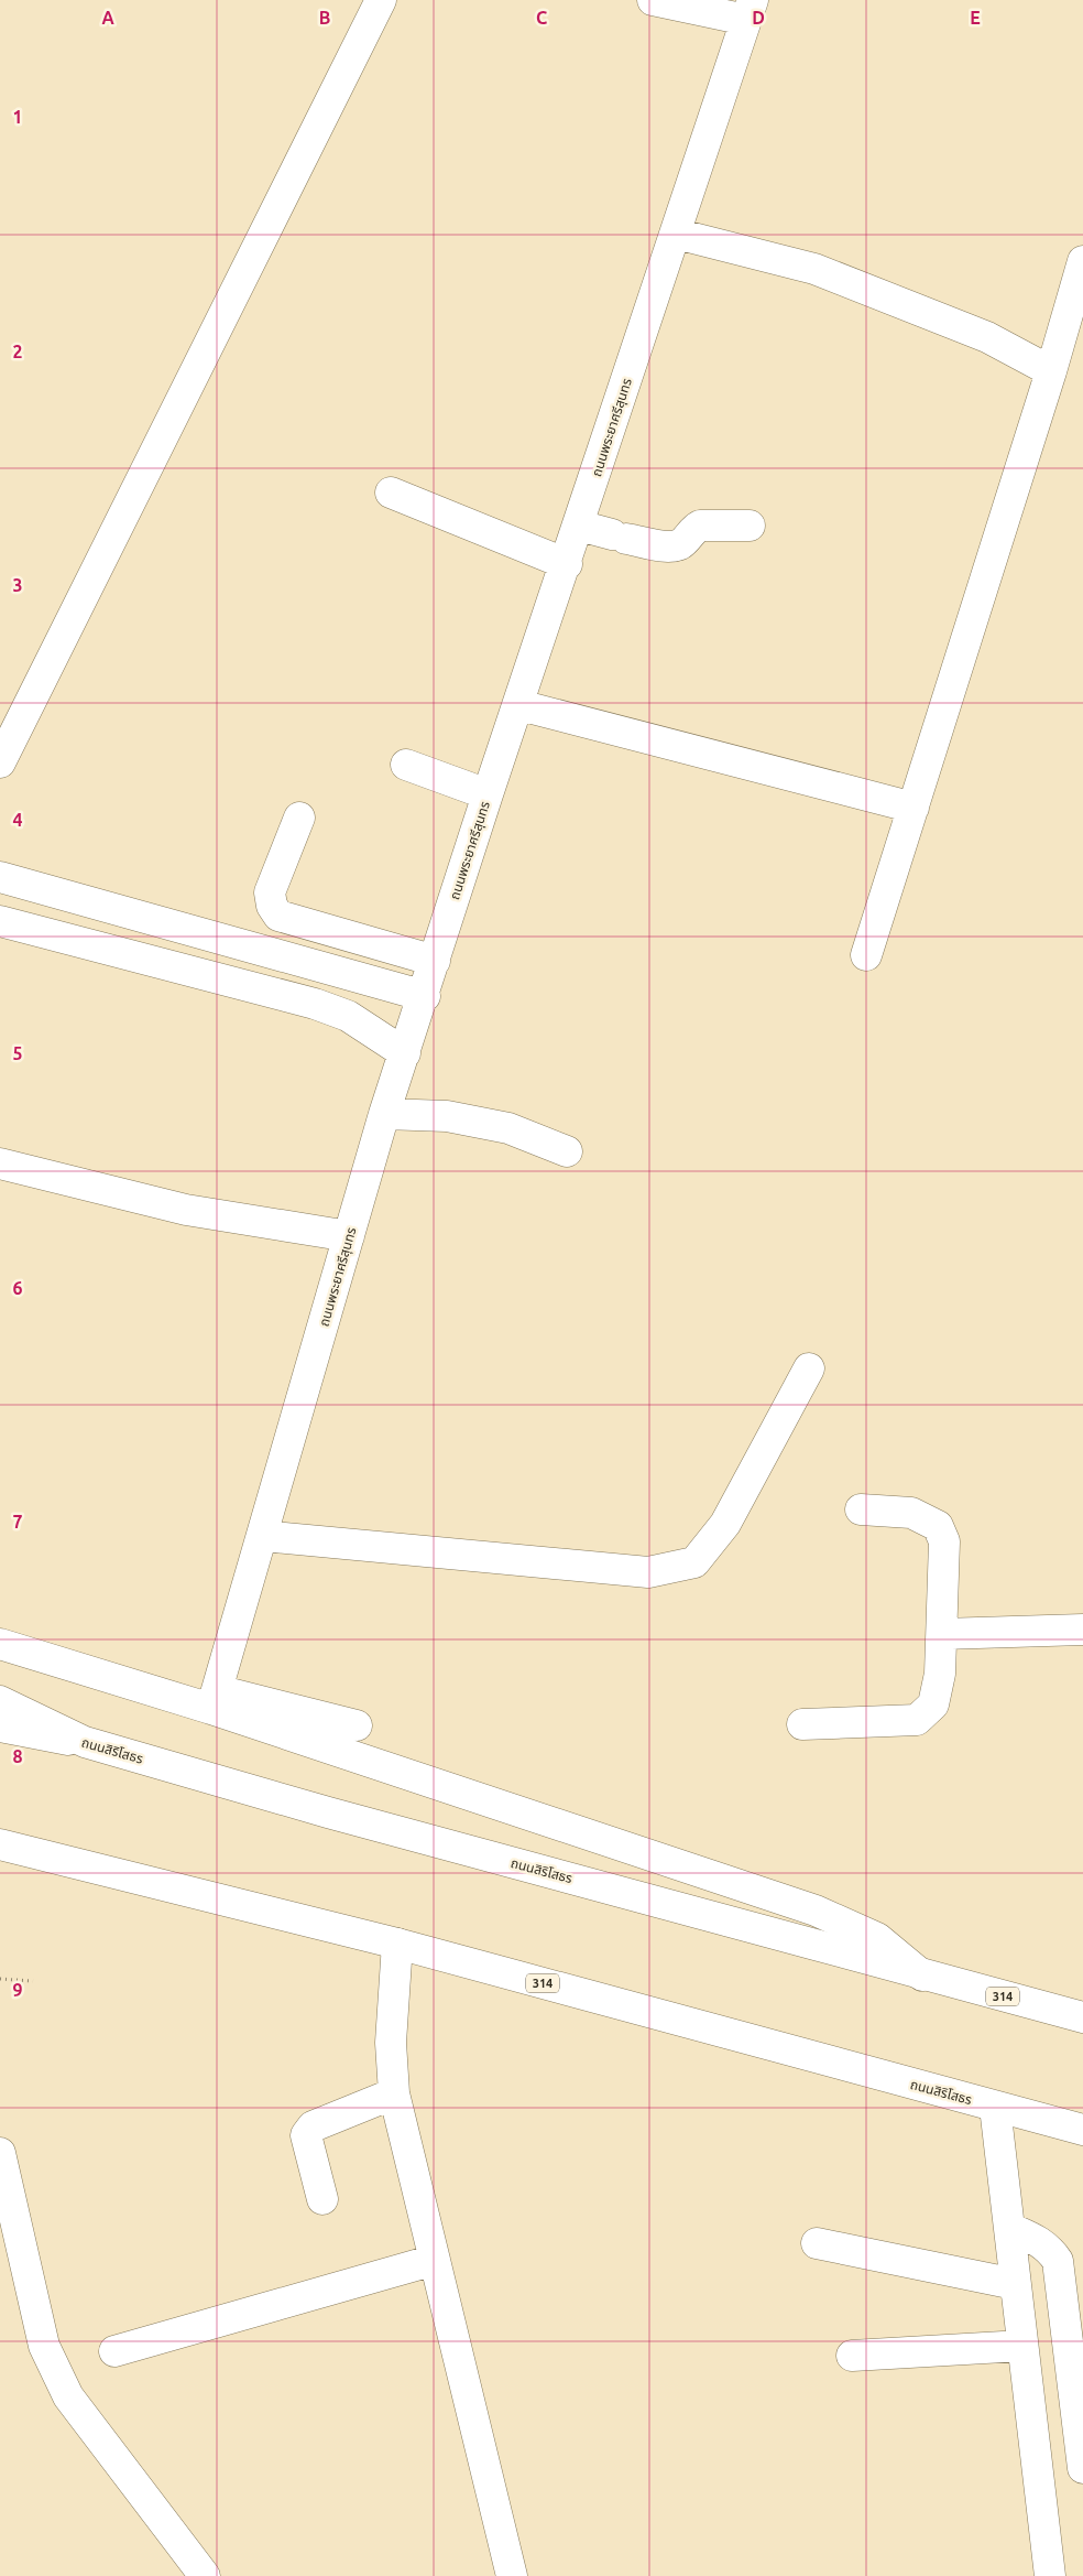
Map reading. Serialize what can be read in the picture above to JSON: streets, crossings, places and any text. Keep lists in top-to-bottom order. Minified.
{"streets":{"main road":["ถนนพระยาศรีสุนทร","ถนนสิริโสธร","314"]},"grid":{"columns":["A","B","C","D","E"],"rows":["1","2","3","4","5","6","7","8","9"]}}
